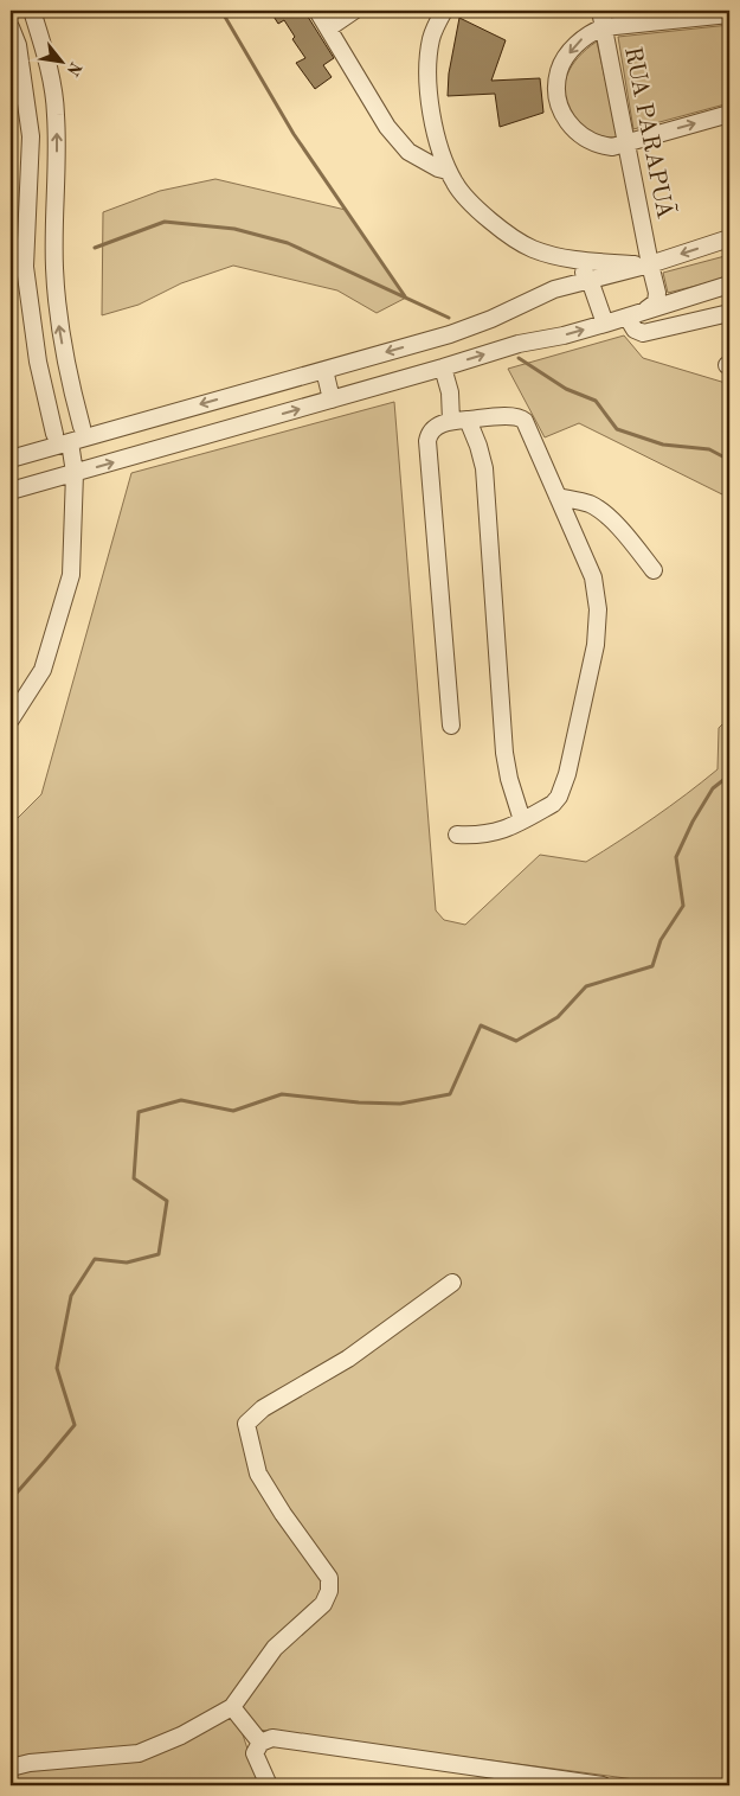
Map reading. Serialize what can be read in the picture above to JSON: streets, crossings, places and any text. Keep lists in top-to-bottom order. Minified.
{"streets":{"street":["RUA PARAPUÃ"]},"north":"bottom right"}
